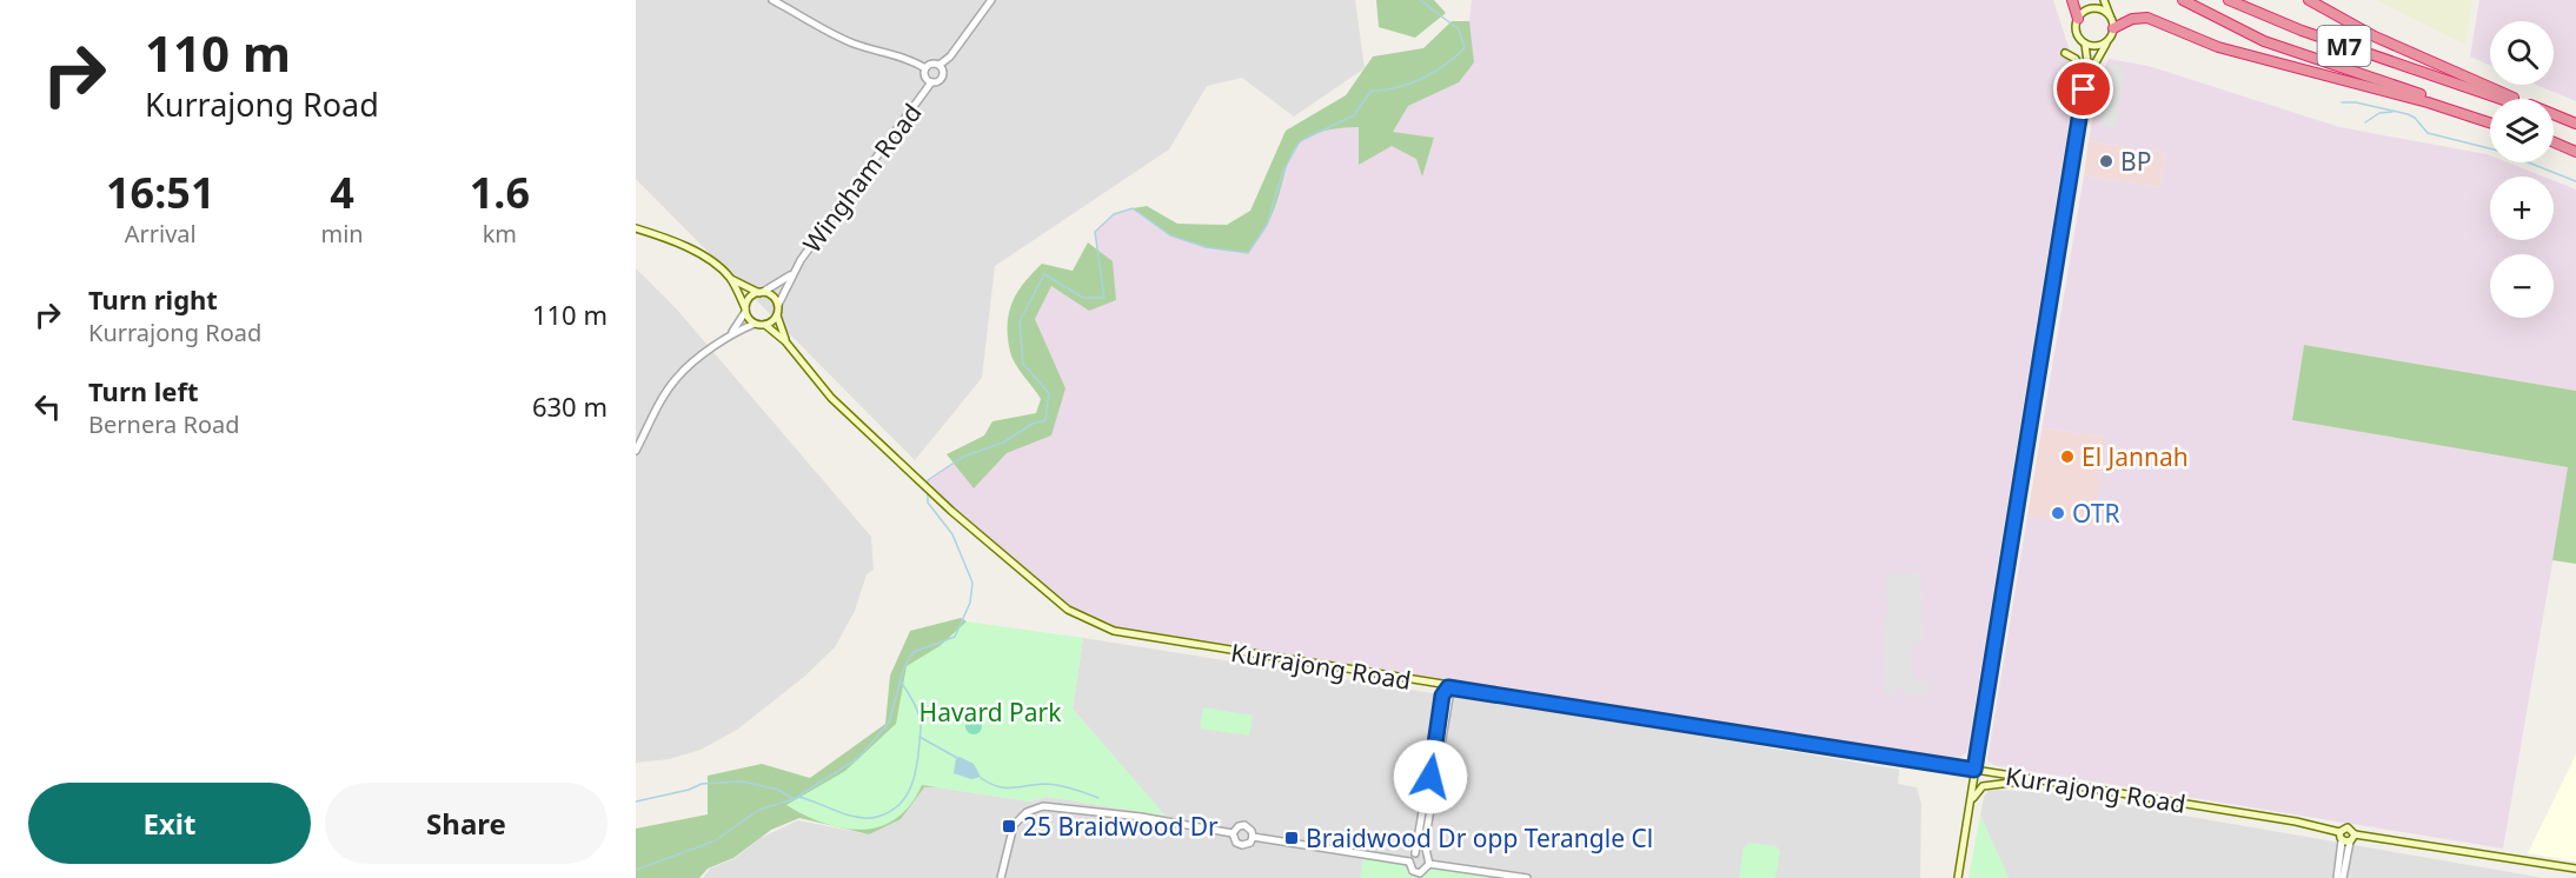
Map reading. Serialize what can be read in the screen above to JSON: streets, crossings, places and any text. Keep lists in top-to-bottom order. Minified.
{"streets":{"highway":["M7"],"main road":["Kurrajong Road"],"street":["Wingham Road"]},"parks":["Havard Park"],"places":{"other":["BP","El Jannah","OTR"],"transit":["25 Braidwood Dr","Braidwood Dr opp Terangle Cl"]},"page":{"turn":["110 m","Kurrajong Road"],"map_buttons":["+","−"],"eta":["16:51","Arrival","4","min","1.6","km"],"list":[{"name":"Turn right","note":"Kurrajong Road","value":"110 m"},{"name":"Turn left","note":"Bernera Road","value":"630 m"}],"buttons":["Exit","Share"]}}
